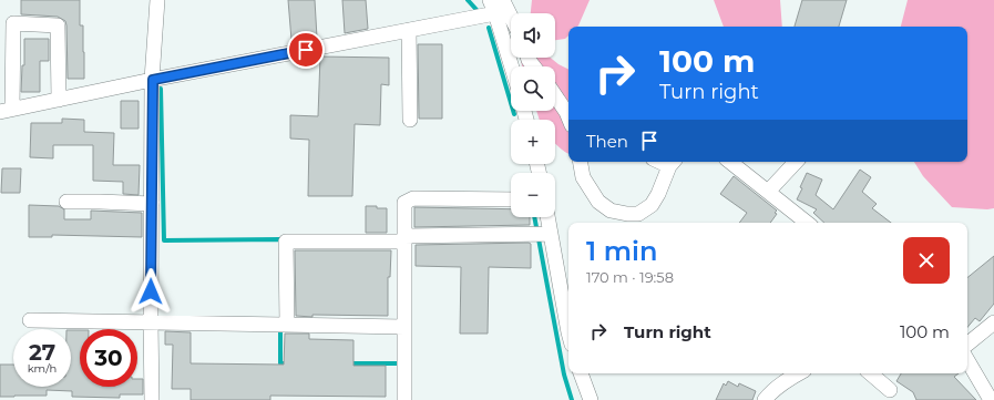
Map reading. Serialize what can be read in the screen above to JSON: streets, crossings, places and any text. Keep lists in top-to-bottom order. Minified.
{"page":{"map_buttons":["+","−"],"turn":["100 m","Turn right"],"then":"Then","heading":["1 min","170 m · 19:58"],"list":[{"name":"Turn right","value":"100 m"}],"speed":"27 km/h","limit":"30"}}
